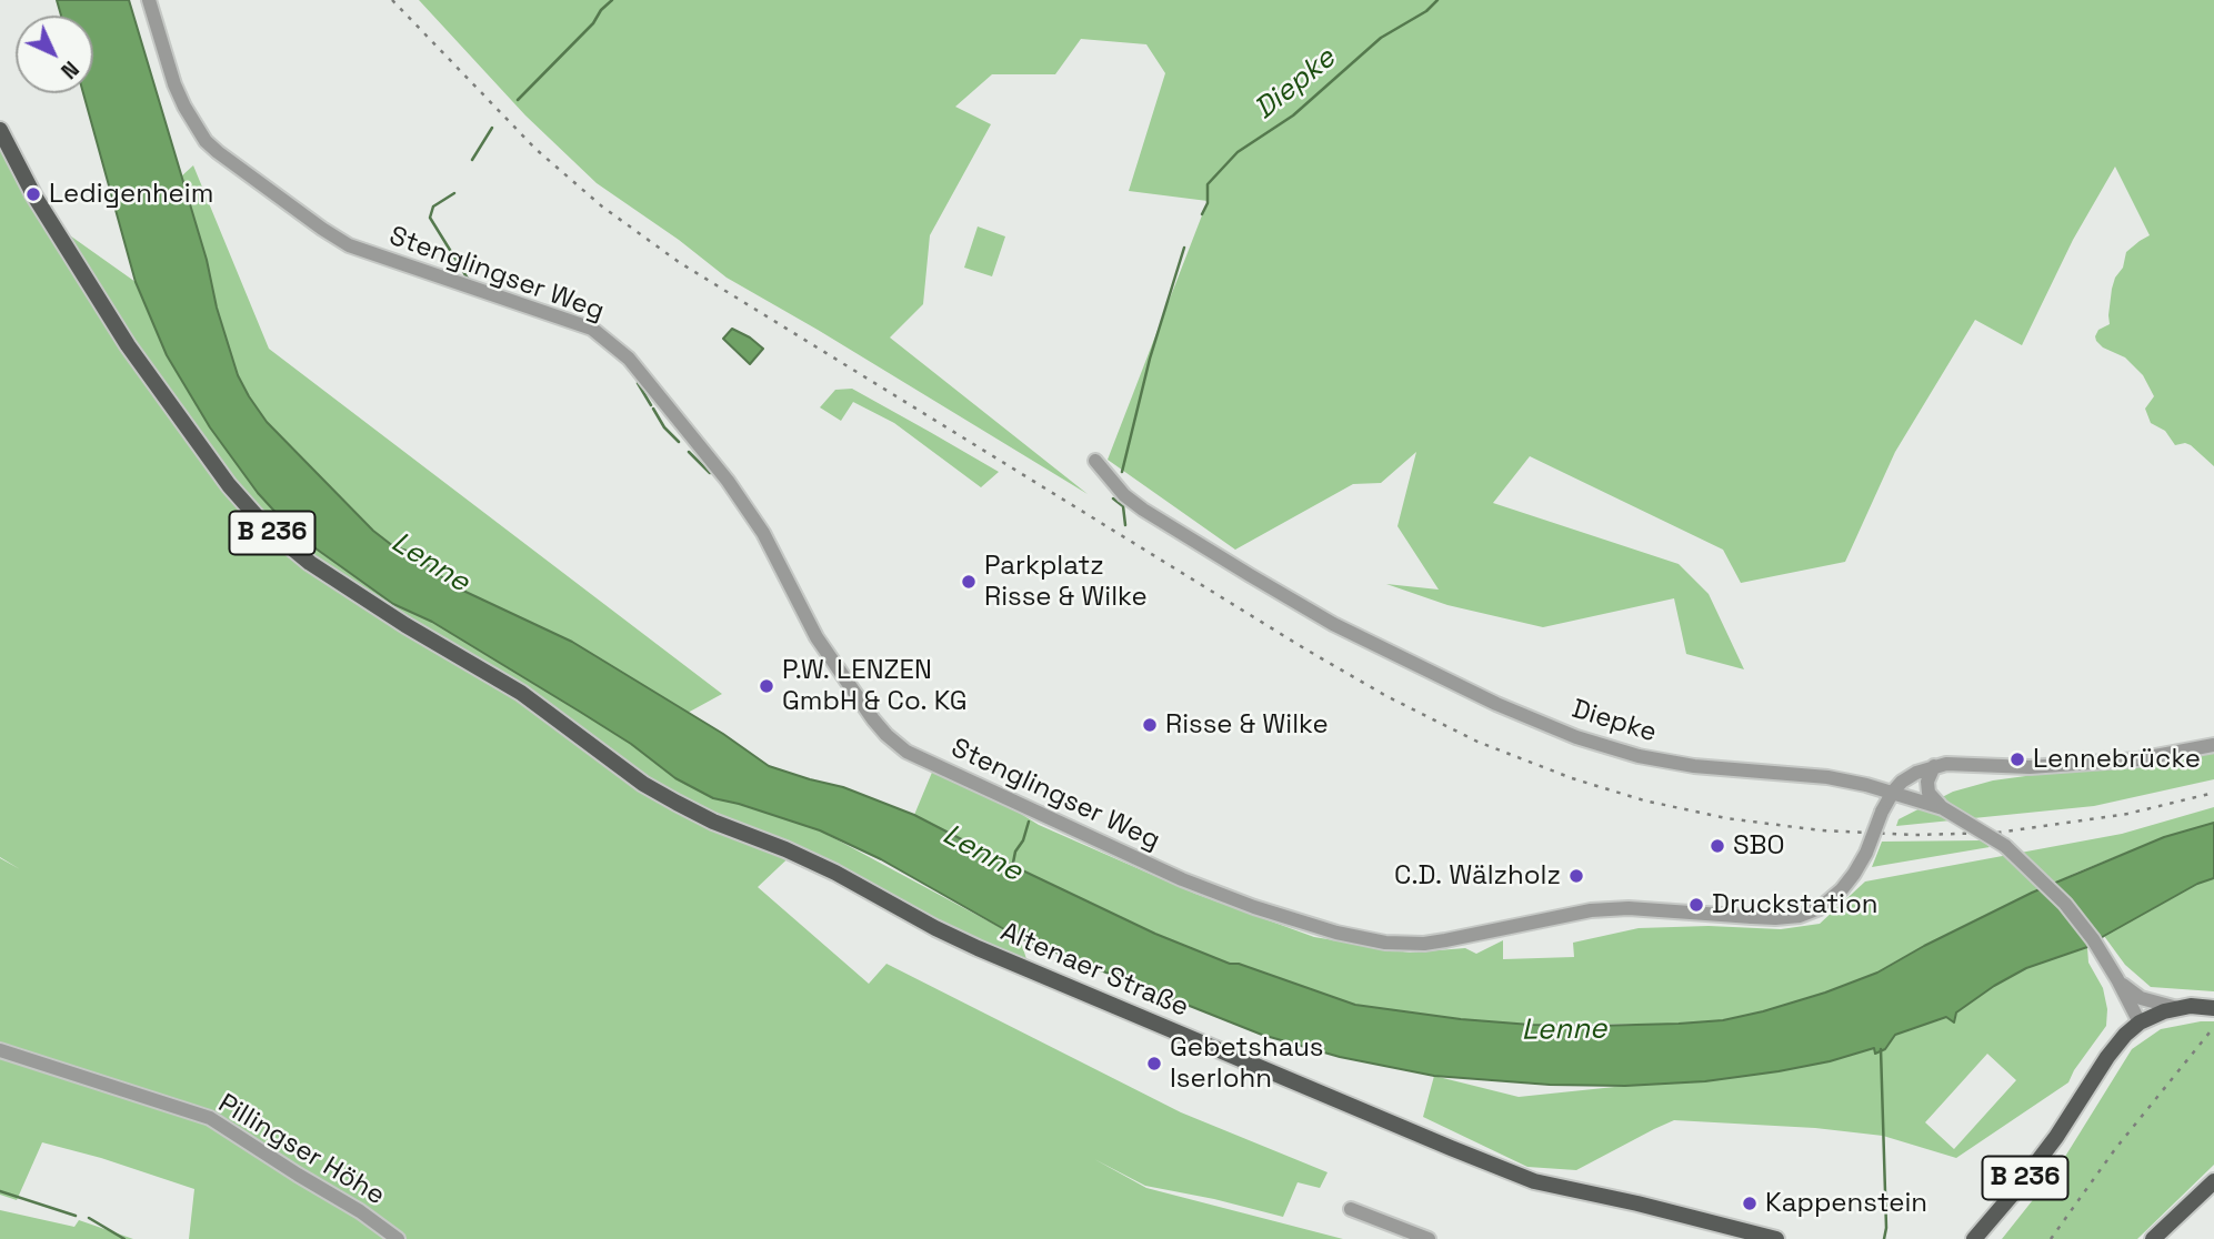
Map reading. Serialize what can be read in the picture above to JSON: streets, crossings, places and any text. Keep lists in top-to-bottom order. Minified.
{"streets":{"main road":["B 236","Altenaer Straße"],"street":["Stenglingser Weg","Diepke","Pillingser Höhe"]},"crossings":[["Stenglingser Weg","Diepke"],["B 236","Diepke"]],"water":["Diepke","Lenne"],"places":["Ledigenheim","Parkplatz Risse & Wilke","P.W. LENZEN GmbH & Co. KG","Risse & Wilke","Lennebrücke","SBO","C.D. Wälzholz","Druckstation","Gebetshaus Iserlohn","Kappenstein"],"north":"bottom right"}
